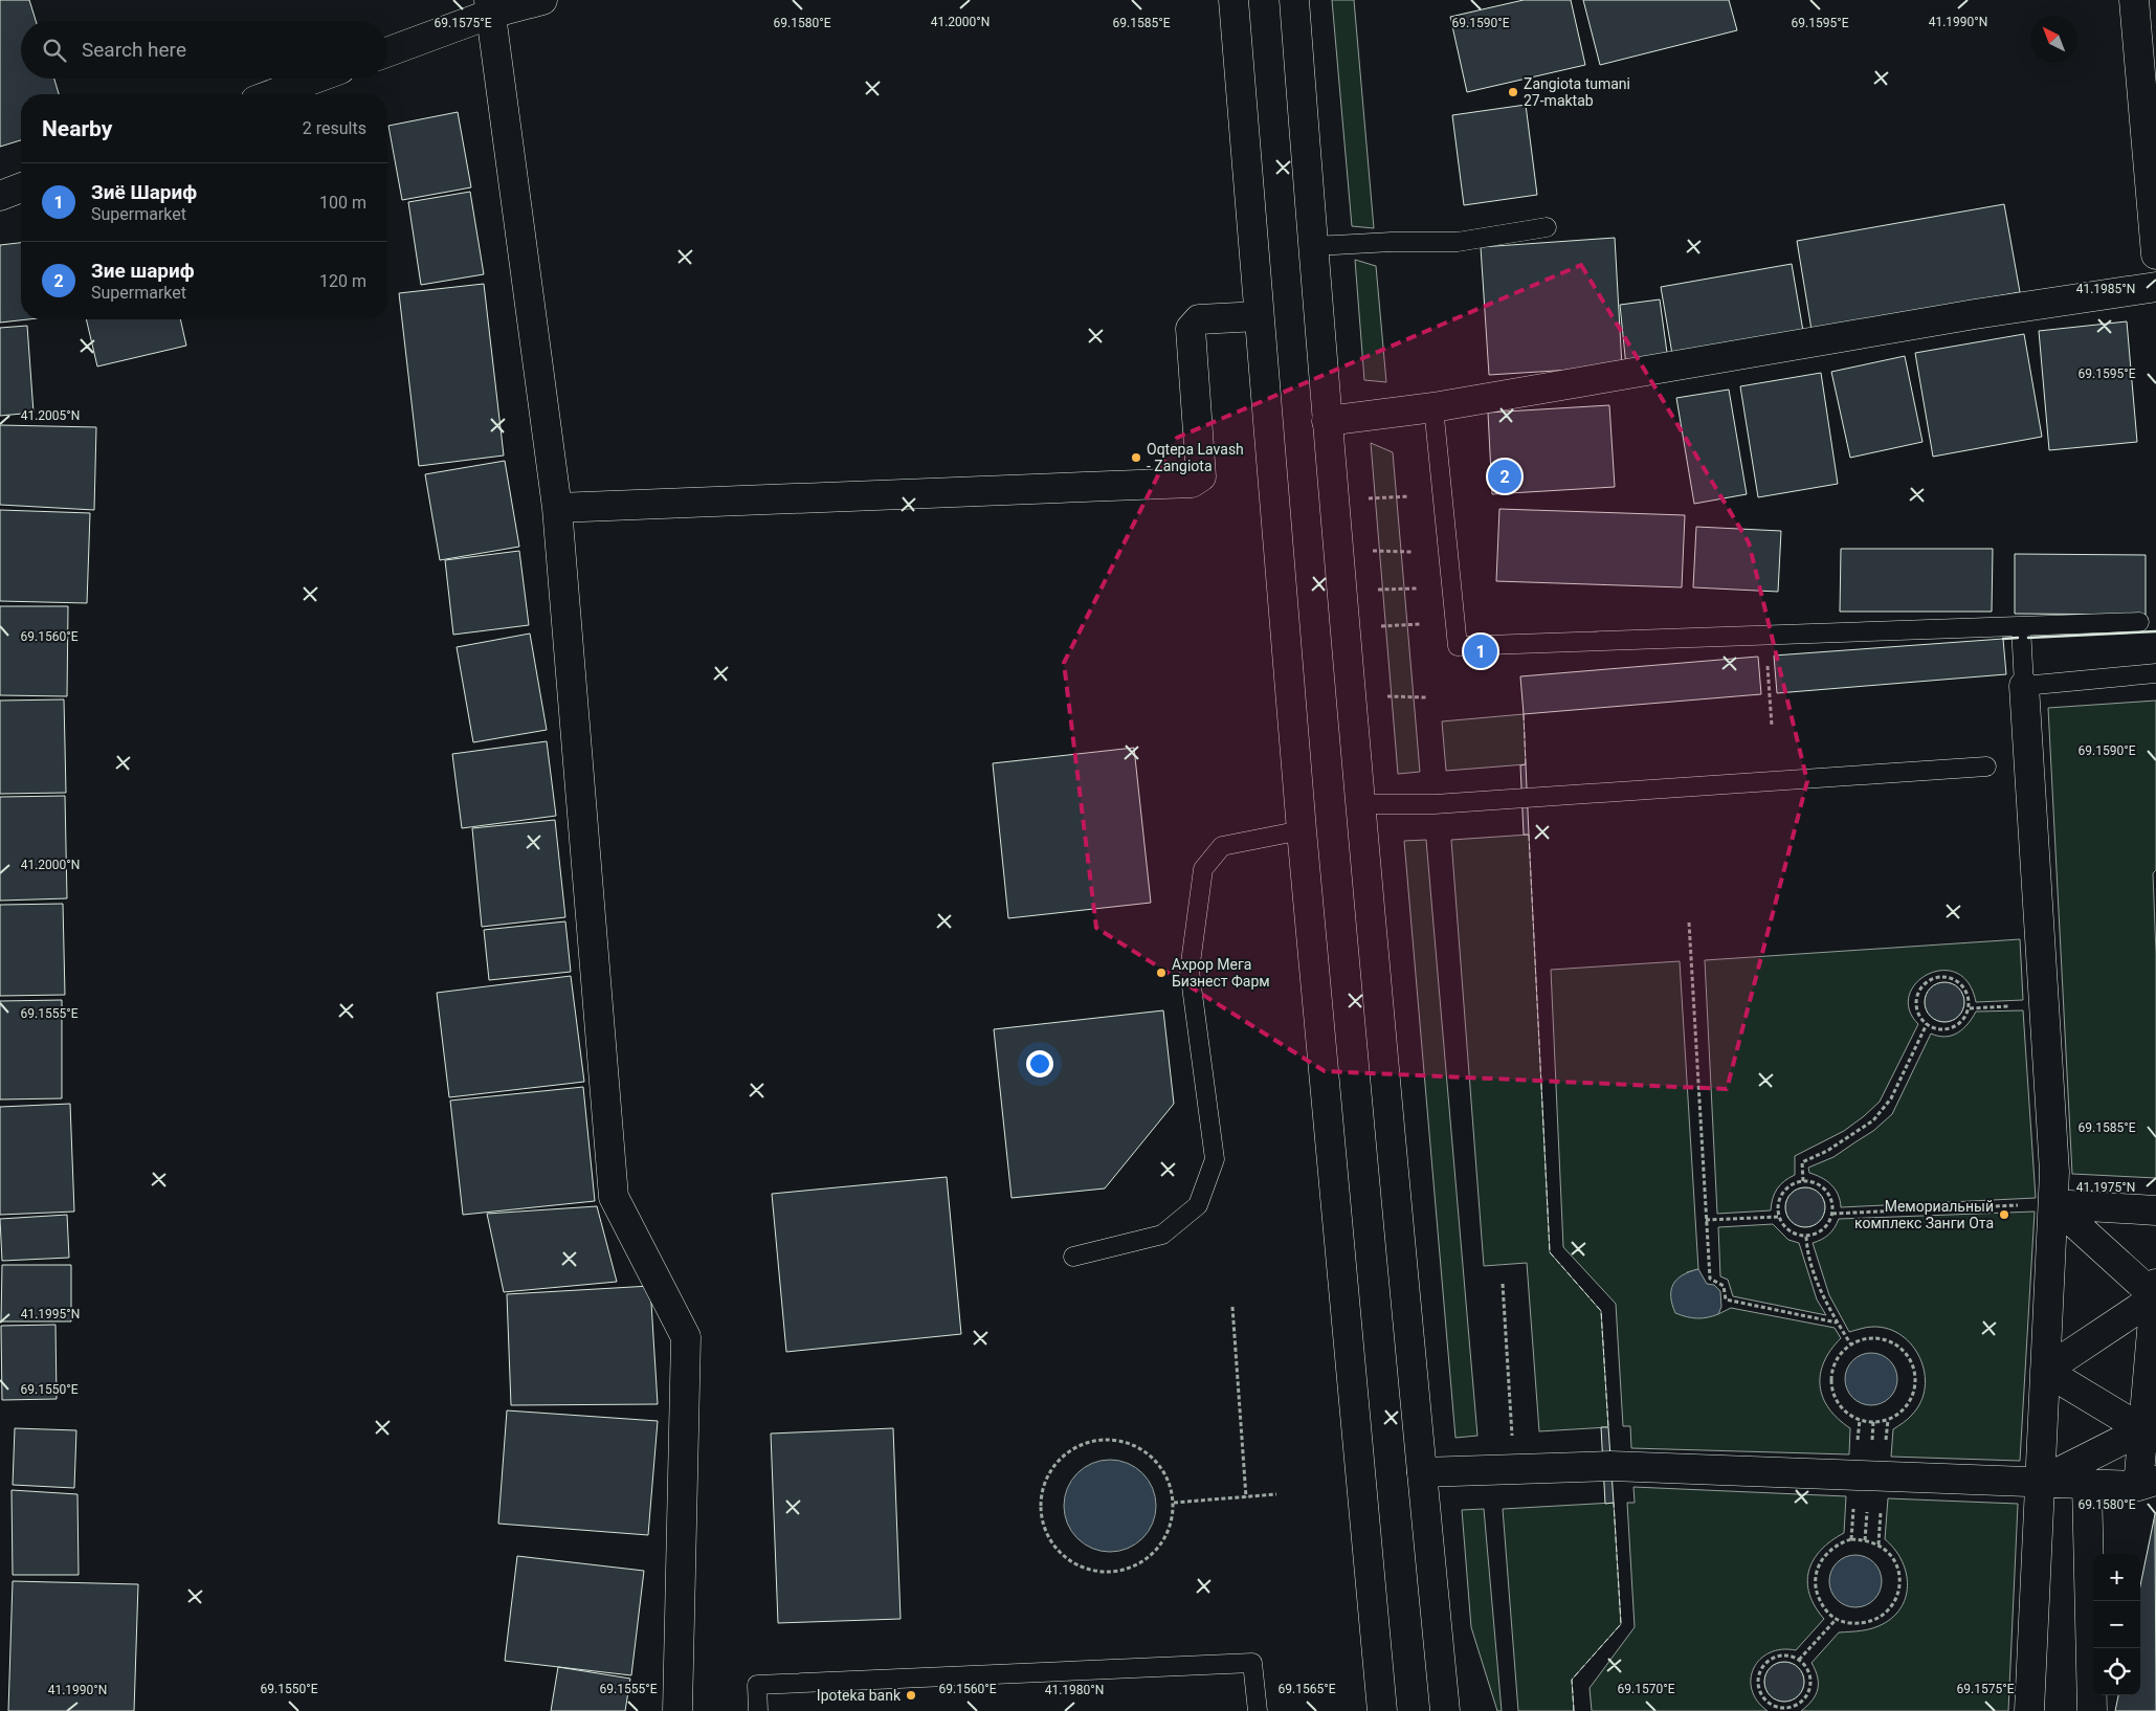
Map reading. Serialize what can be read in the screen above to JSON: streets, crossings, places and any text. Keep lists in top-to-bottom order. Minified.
{"places":["Zangiota tumani 27-maktab","Oqtepa Lavash - Zangiota","Ахрор Мега Бизнест Фарм","Мемориальный комплекс Занги Ота","Ipoteka bank"],"north":"top left","page":{"search":"Search here","heading":["Nearby","2 results"],"list":[{"mark":"1","name":"Зиё Шариф","note":"Supermarket","value":"100 m"},{"mark":"2","name":"Зие шариф","note":"Supermarket","value":"120 m"}],"pins":["2","1"],"map_buttons":["+","−"]},"coordinates":["41.1990°N","41.2000°N","69.1575°E","69.1590°E","69.1580°E","69.1585°E","69.1595°E","41.1985°N","41.2005°N","69.1560°E","69.1555°E","41.1975°N","41.1995°N","69.1550°E","69.1565°E","69.1570°E","41.1980°N"]}
